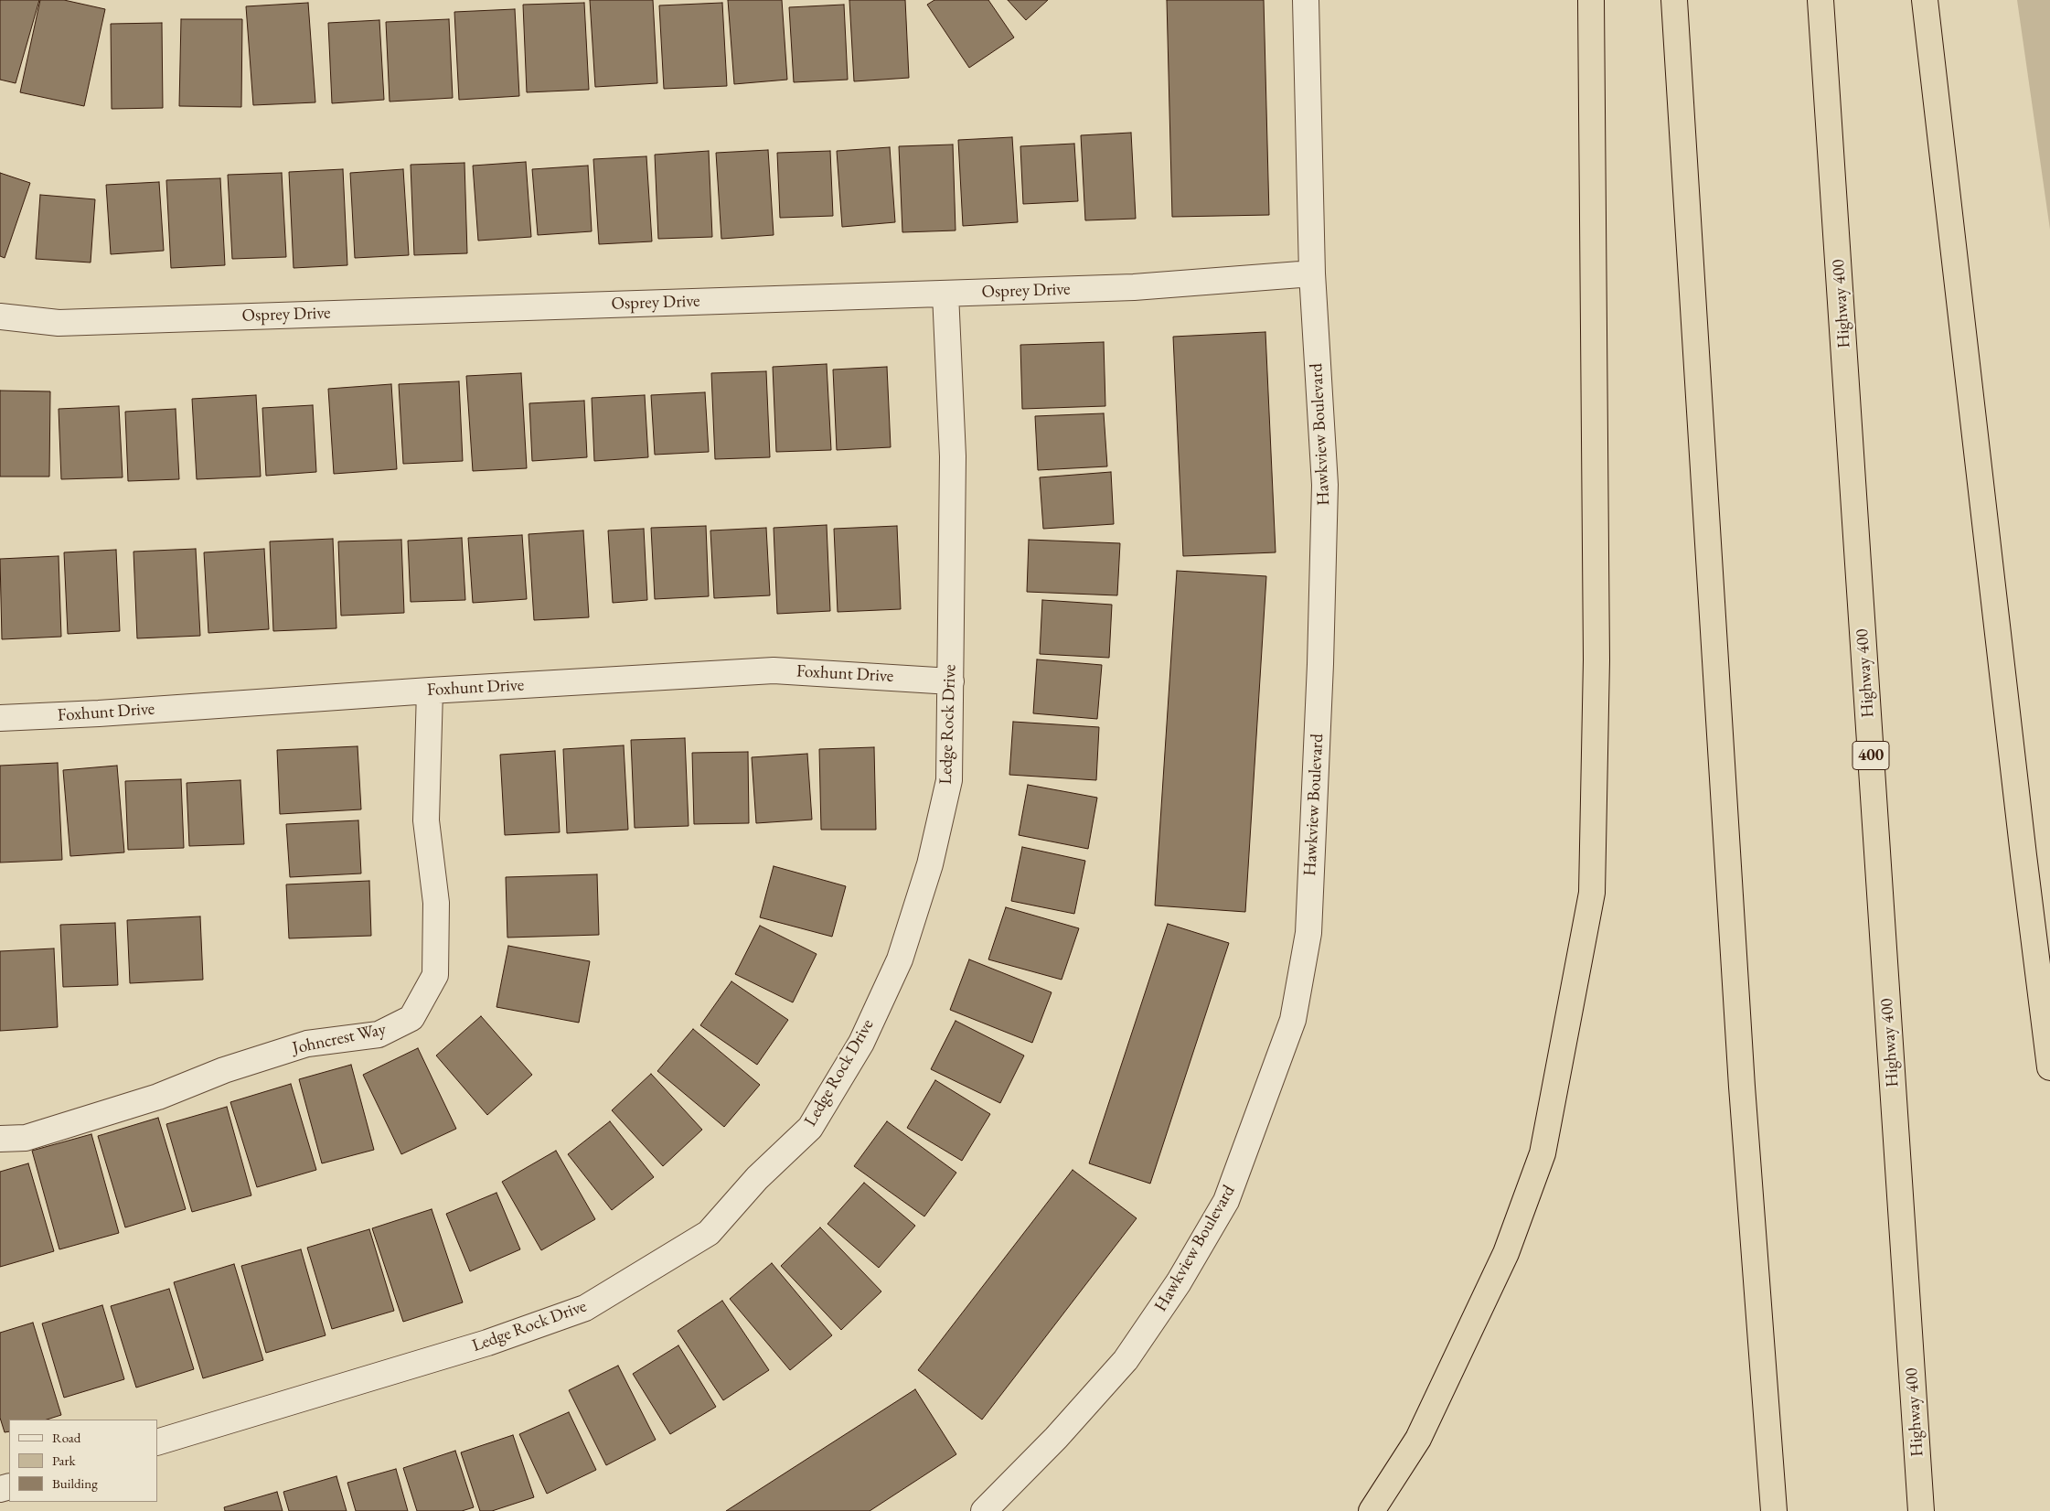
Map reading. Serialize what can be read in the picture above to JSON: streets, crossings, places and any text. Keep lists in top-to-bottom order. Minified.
{"streets":{"highway":["Highway 400","400"],"street":["Osprey Drive","Hawkview Boulevard","Foxhunt Drive","Ledge Rock Drive","Johncrest Way"]},"crossings":[["Osprey Drive","Hawkview Boulevard"],["Osprey Drive","Ledge Rock Drive"],["Foxhunt Drive","Ledge Rock Drive"],["Foxhunt Drive","Johncrest Way"]],"legend":["Road","Park","Building"]}
